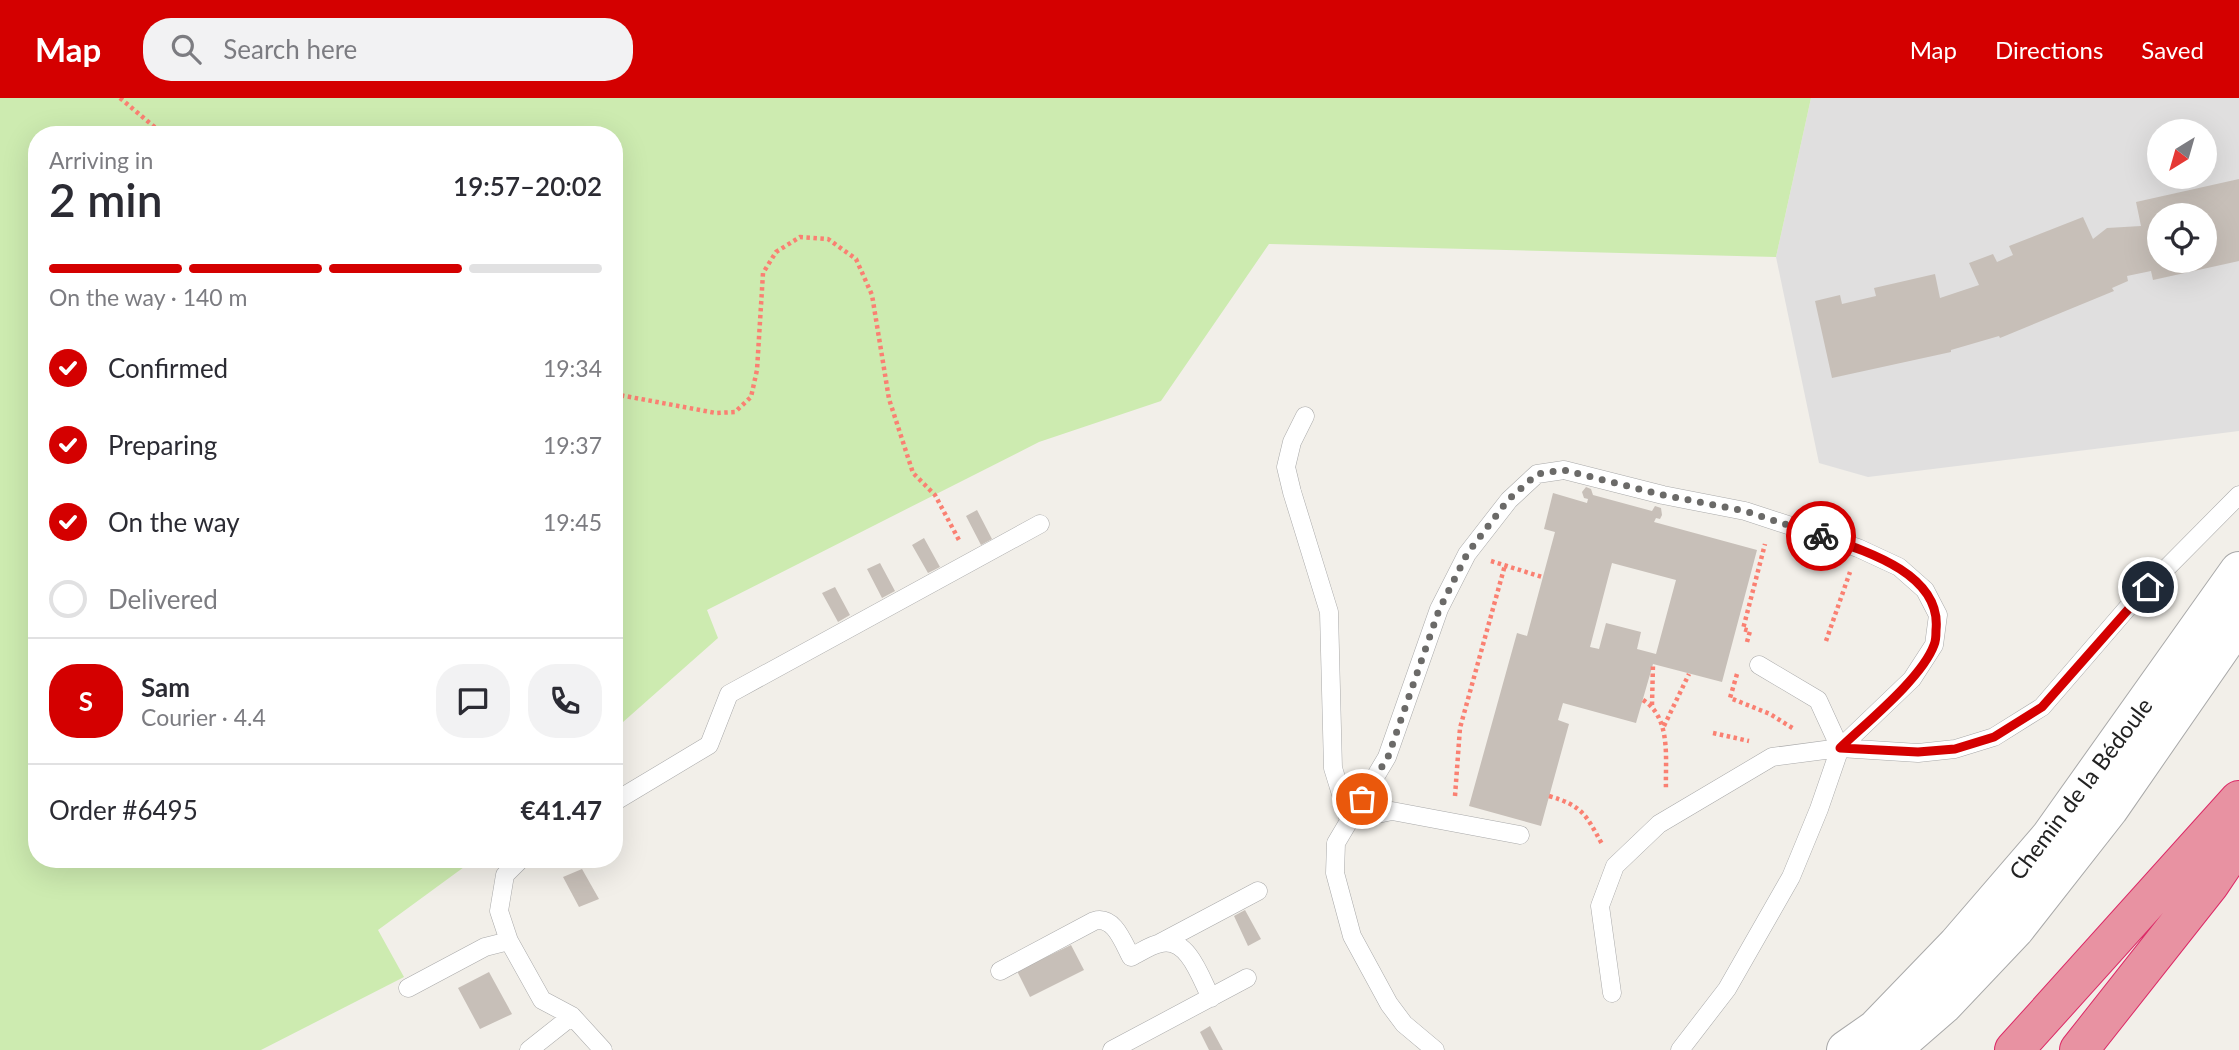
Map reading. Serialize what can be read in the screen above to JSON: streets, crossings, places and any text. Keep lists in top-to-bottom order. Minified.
{"streets":{"street":["Chemin de la Bédoule"]},"north":"bottom left","page":{"header":"Map","search":"Search here","nav":["Map","Directions","Saved"],"heading":["2 min","Arriving in","19:57–20:02"],"panel":["Sam","Courier · 4.4","Order #6495","€41.47"],"bar":"On the way · 140 m","list":[["Confirmed","19:34"],["Preparing","19:37"],["On the way","19:45"],"Delivered"],"round":"S"}}
